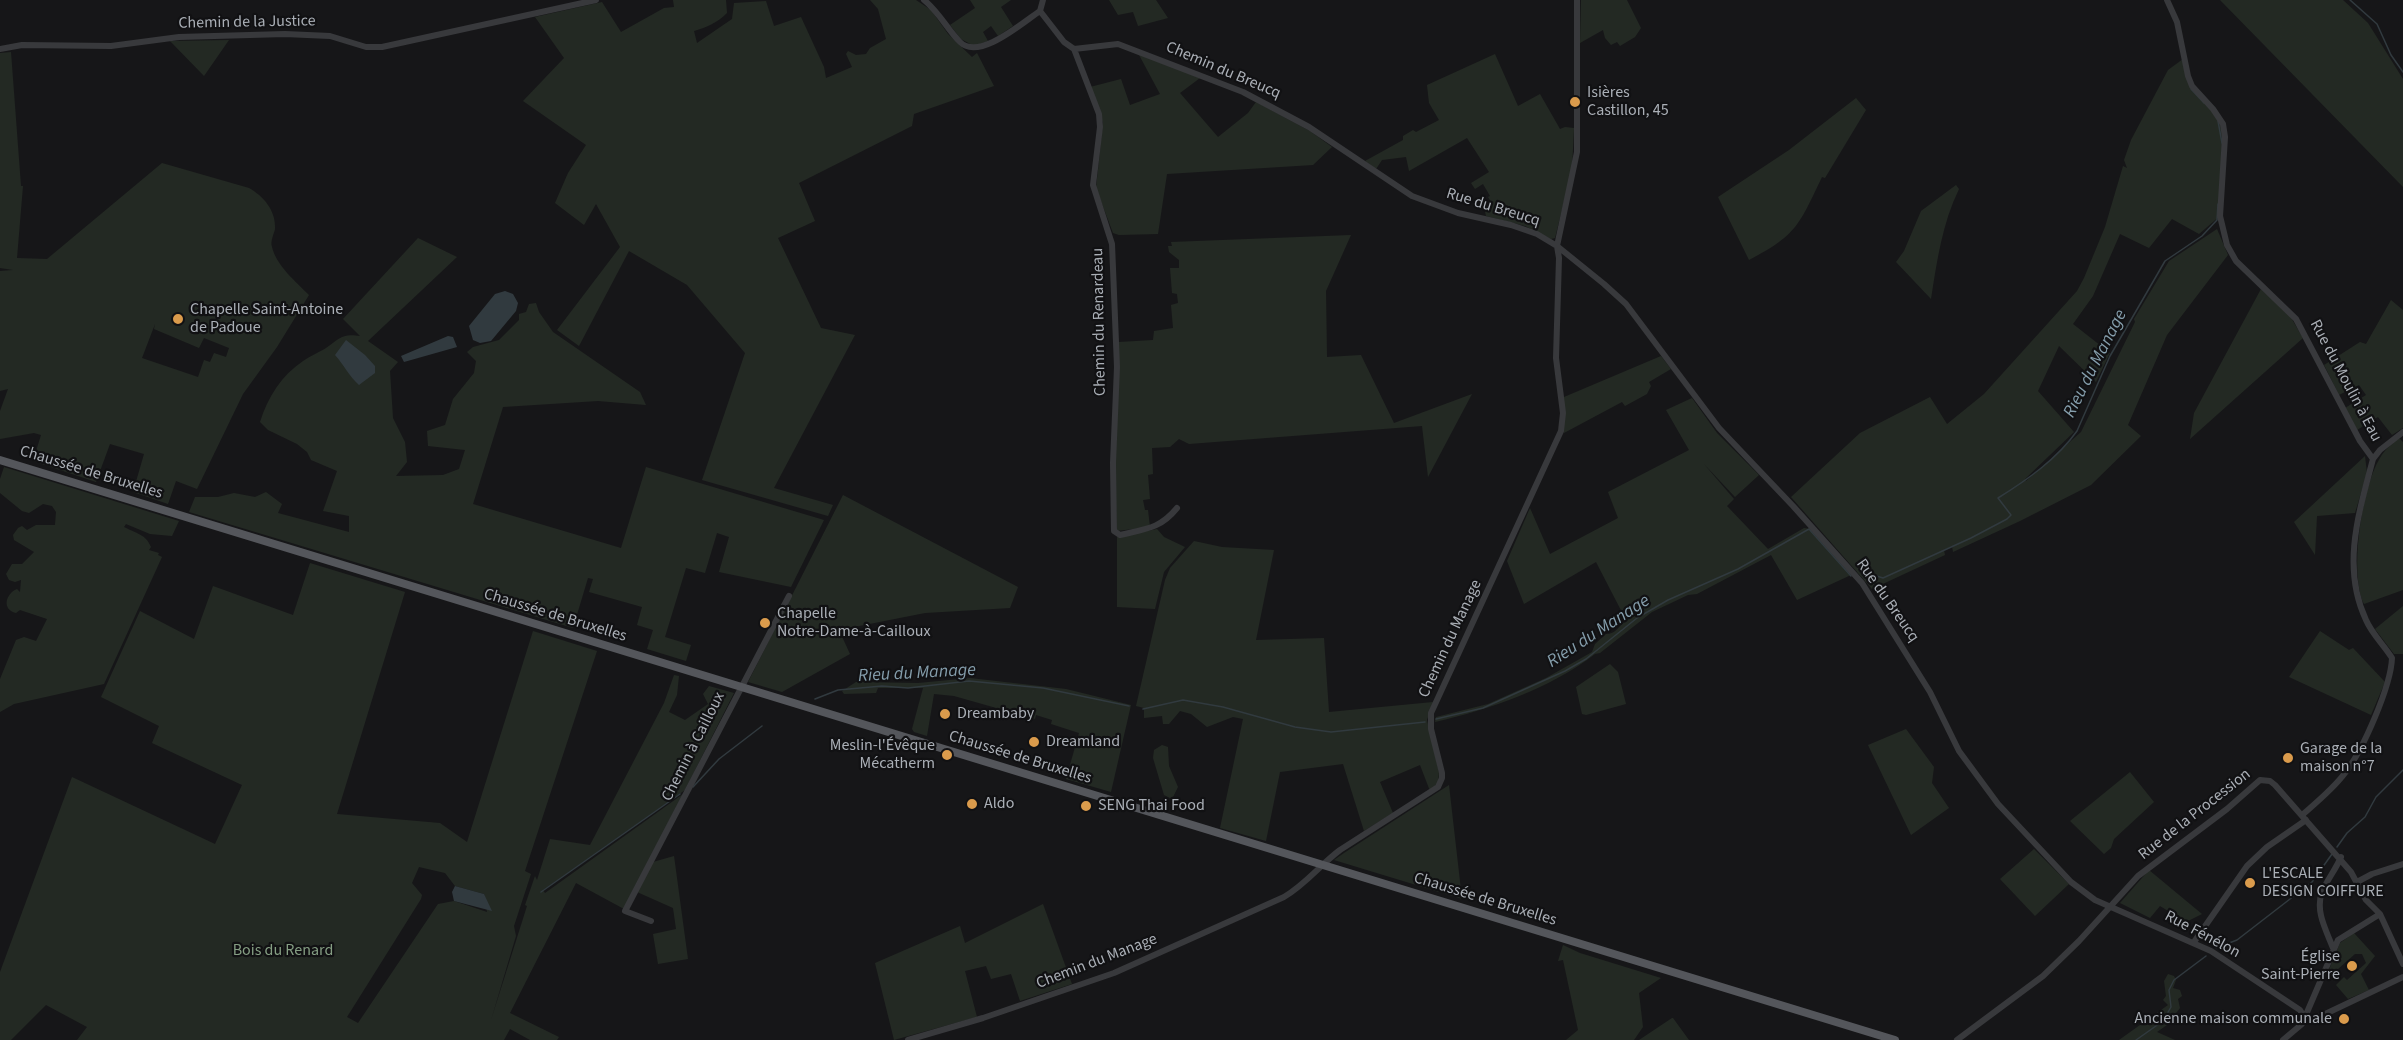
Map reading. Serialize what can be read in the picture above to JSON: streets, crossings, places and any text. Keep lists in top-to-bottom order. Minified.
{"streets":{"main road":["Chaussée de Bruxelles"],"street":["Chemin de la Justice","Chemin du Breucq","Rue du Breucq","Chemin du Renardeau","Rue du Moulin à Eau","Chemin du Manage","Chemin à Cailloux","Rue de la Procession","Rue Fénélon"]},"crossings":[["Chemin du Breucq","Rue du Breucq"],["Chemin du Breucq","Chemin du Renardeau"],["Rue du Breucq","Chemin du Manage"],["Rue du Breucq","Rue de la Procession"],["Rue du Breucq","Rue Fénélon"],["Chaussée de Bruxelles","Chemin du Manage"],["Chaussée de Bruxelles","Chemin à Cailloux"],["Rue de la Procession","Rue Fénélon"]],"water":["Rieu du Manage"],"parks":["Bois du Renard"],"places":["Isières Castillon, 45","Chapelle Saint-Antoine de Padoue","Chapelle Notre-Dame-à-Cailloux","Dreambaby","Dreamland","Meslin-l'Évêque Mécatherm","Garage de la maison n°7","Aldo","SENG Thai Food","L'ESCALE DESIGN COIFFURE","Église Saint-Pierre","Ancienne maison communale"]}
